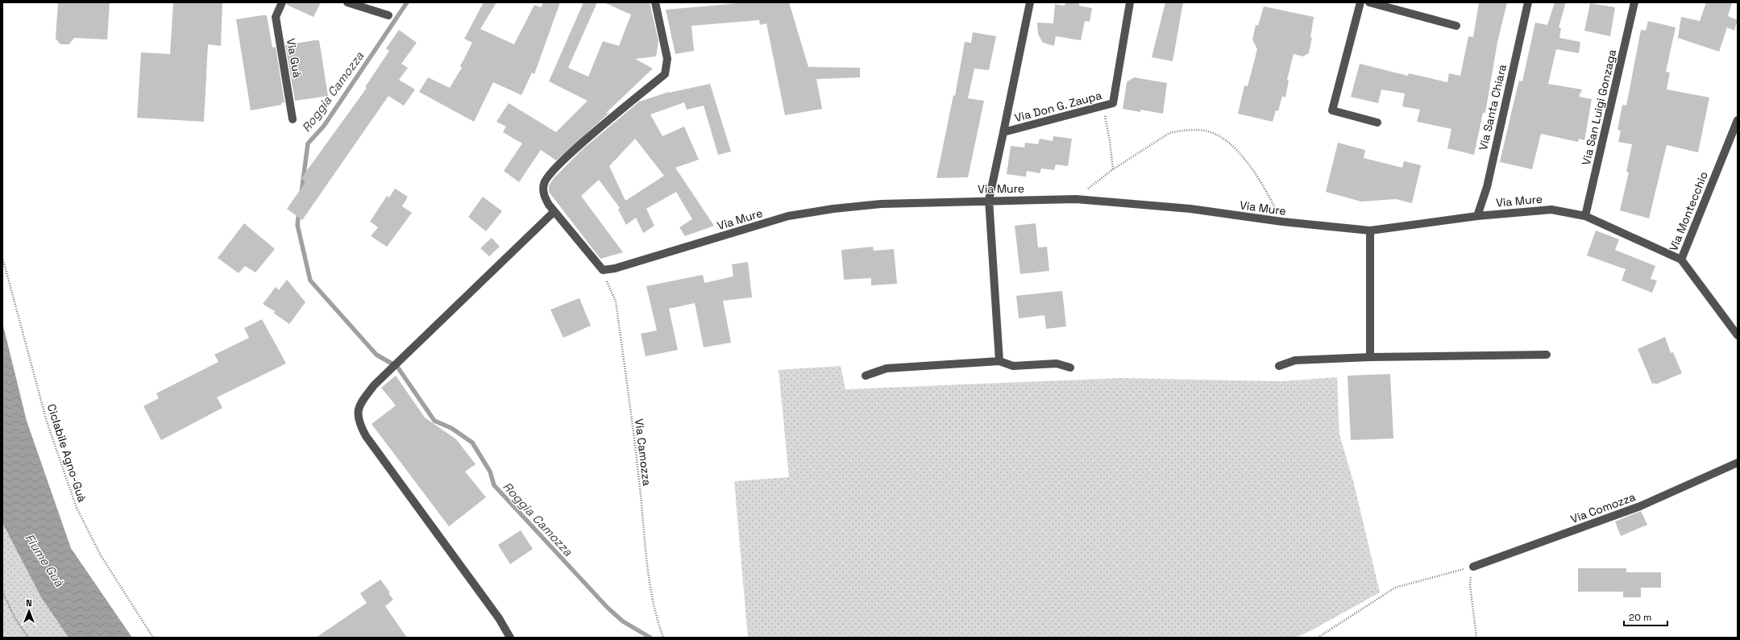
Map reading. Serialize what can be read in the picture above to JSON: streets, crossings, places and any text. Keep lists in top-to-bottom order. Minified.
{"streets":{"street":["Via Guà","Via Don G. Zaupa","Via Santa Chiara","Via San Luigi Gonzaga","Via Mure","Via Montecchio","Via Comozza"],"path":["Via Camozza","Ciclabile Agno-Guà"]},"crossings":[["Via Don G. Zaupa","Via Mure"],["Via Santa Chiara","Via Mure"],["Via San Luigi Gonzaga","Via Mure"],["Via Mure","Via Montecchio"],["Via Mure","Via Camozza"]],"water":["Roggia Camozza","Fiume Guà"],"scale_bar":"20 m","north":"top"}
